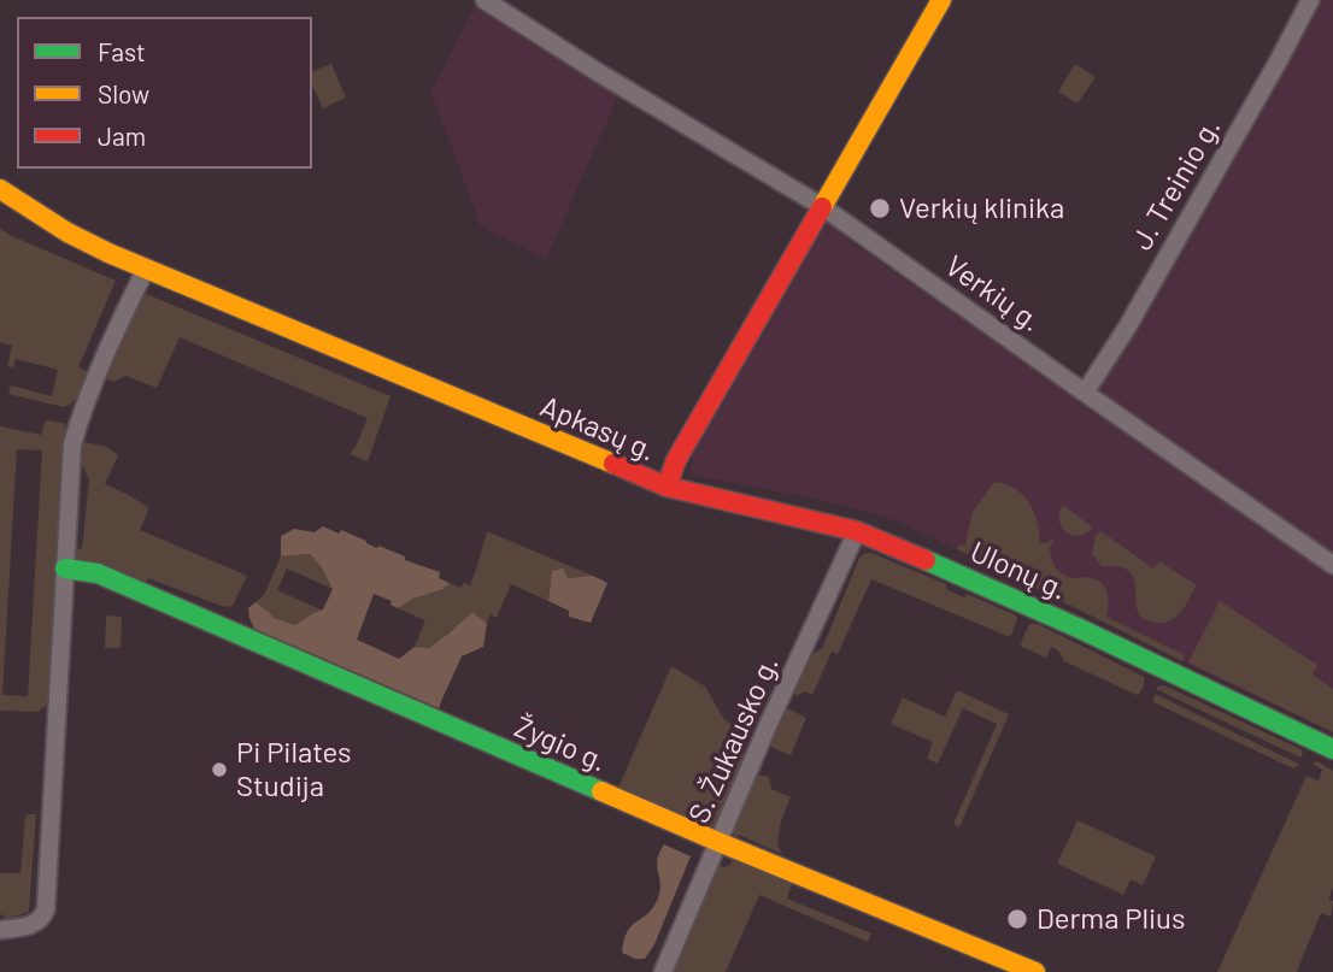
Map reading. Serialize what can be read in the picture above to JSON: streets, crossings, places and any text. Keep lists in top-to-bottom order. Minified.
{"streets":{"main road":["Apkasų g.","Ulonų g.","Žygio g."],"street":["J. Treinio g.","Verkių g.","S. Žukausko g."]},"crossings":[["J. Treinio g.","Verkių g."],["Verkių g.","Apkasų g."],["Apkasų g.","Ulonų g."],["Ulonų g.","S. Žukausko g."],["S. Žukausko g.","Žygio g."]],"places":["Verkių klinika","Pi Pilates Studija","Derma Plius"],"legend":["Fast","Slow","Jam"]}
